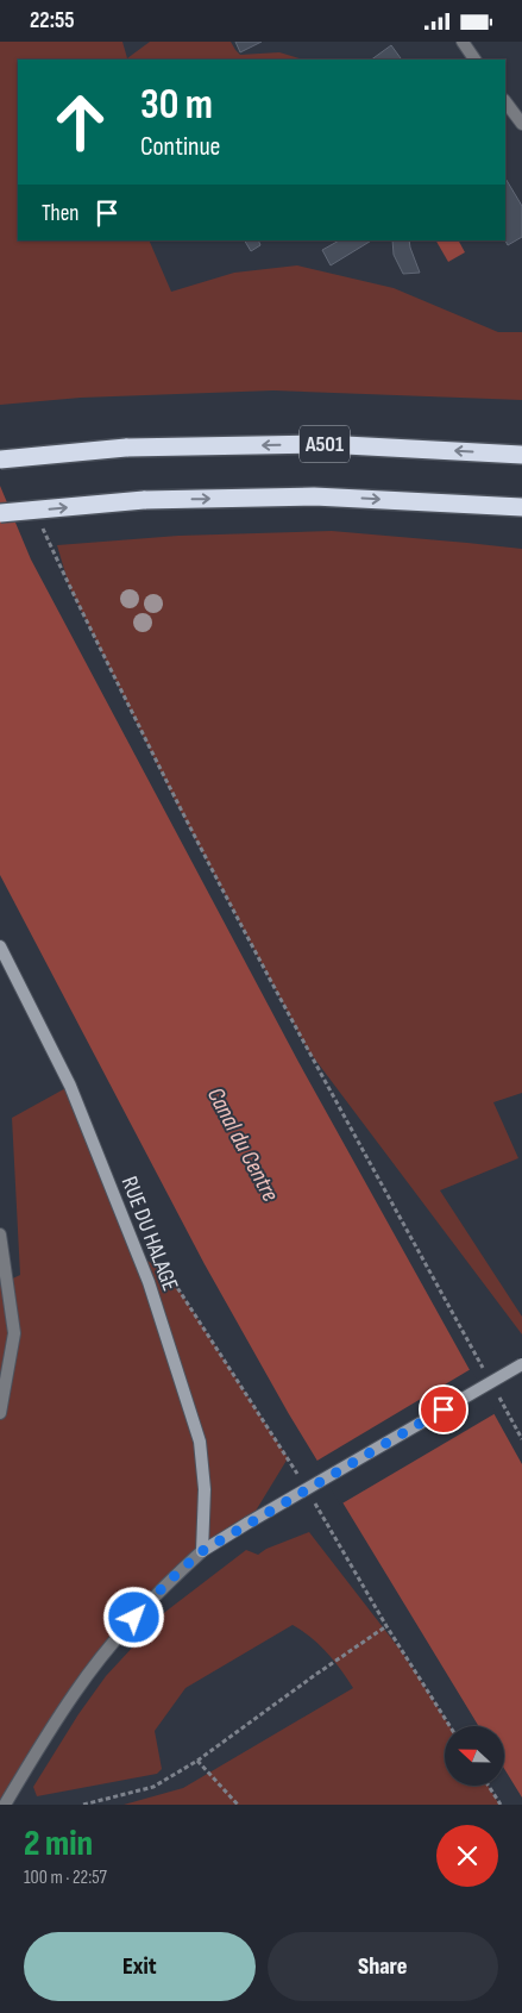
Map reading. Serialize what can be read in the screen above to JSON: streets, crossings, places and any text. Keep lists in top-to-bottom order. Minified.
{"streets":{"highway":["A501"],"street":["RUE DU HALAGE"]},"water":["Canal du Centre"],"north":"left","page":{"status":"22:55","turn":["30 m","Continue"],"then":"Then","heading":["2 min","100 m · 22:57"],"buttons":["Exit","Share"]}}
